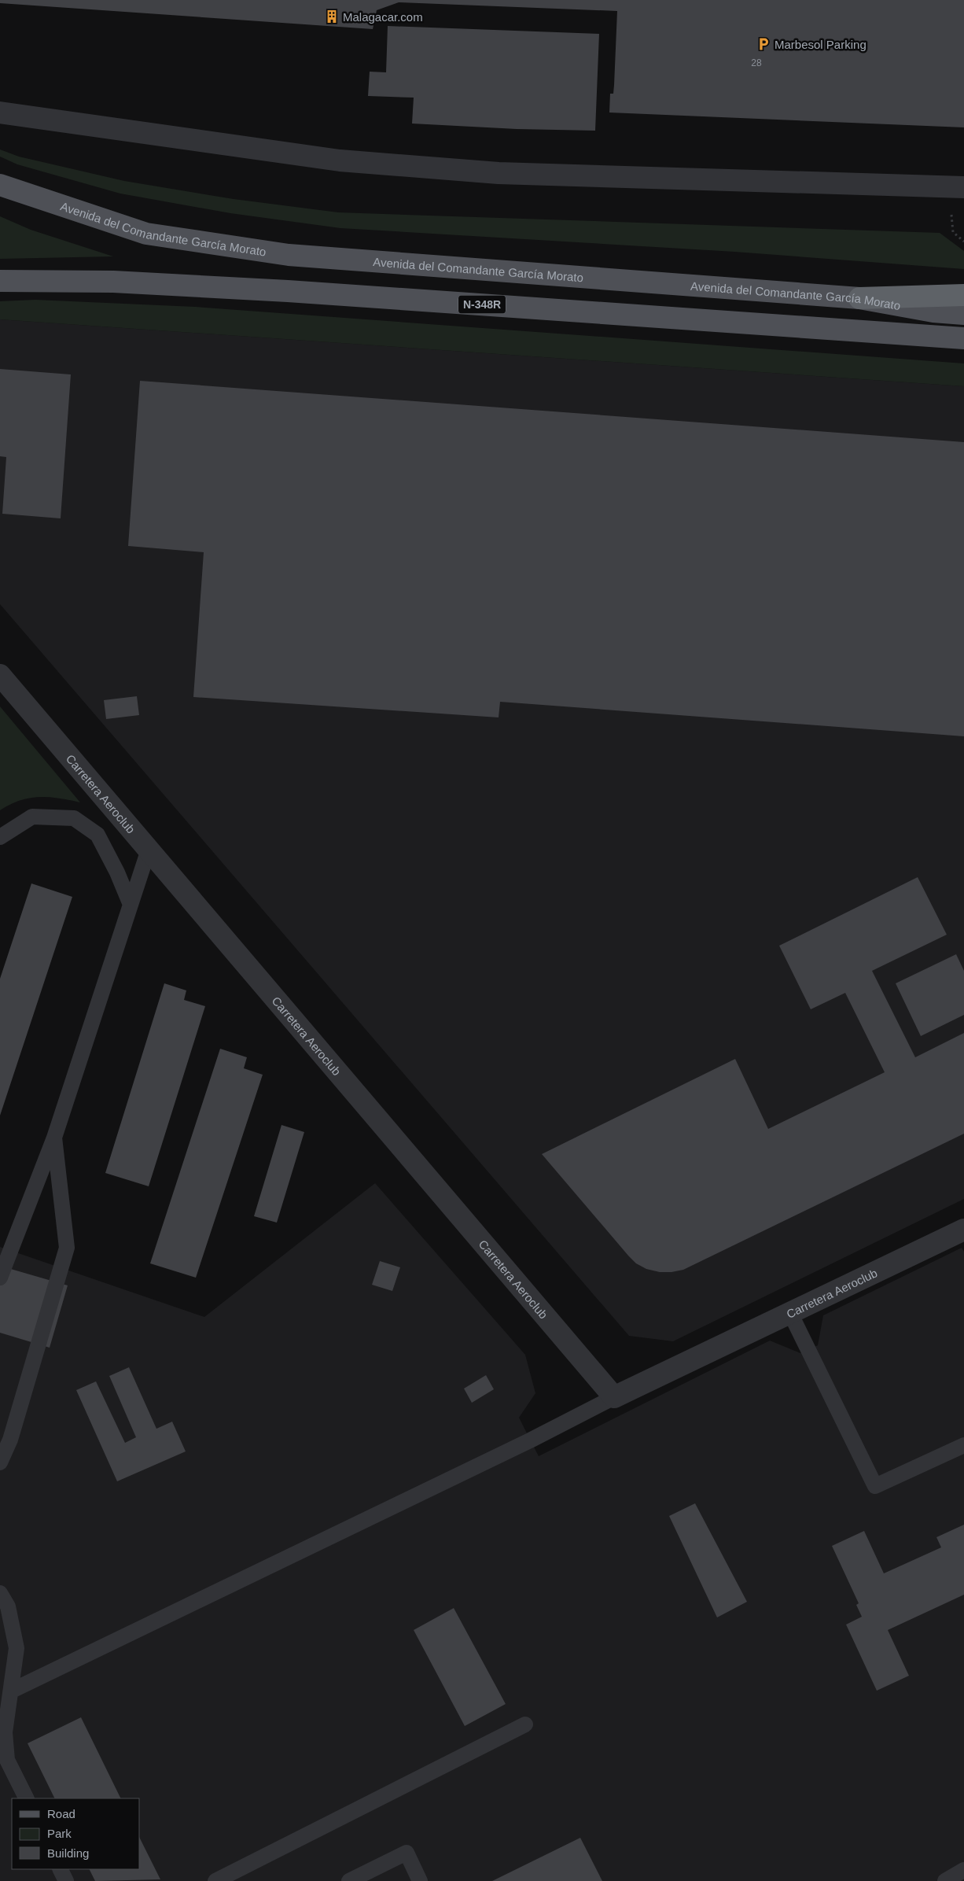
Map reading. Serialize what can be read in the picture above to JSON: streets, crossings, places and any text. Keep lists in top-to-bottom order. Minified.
{"streets":{"main road":["Avenida del Comandante García Morato","N-348R"],"street":["Carretera Aeroclub"]},"places":{"building":["Malagacar.com"],"parking":["Marbesol Parking"]},"house_numbers":["28"],"legend":["Road","Park","Building"]}
